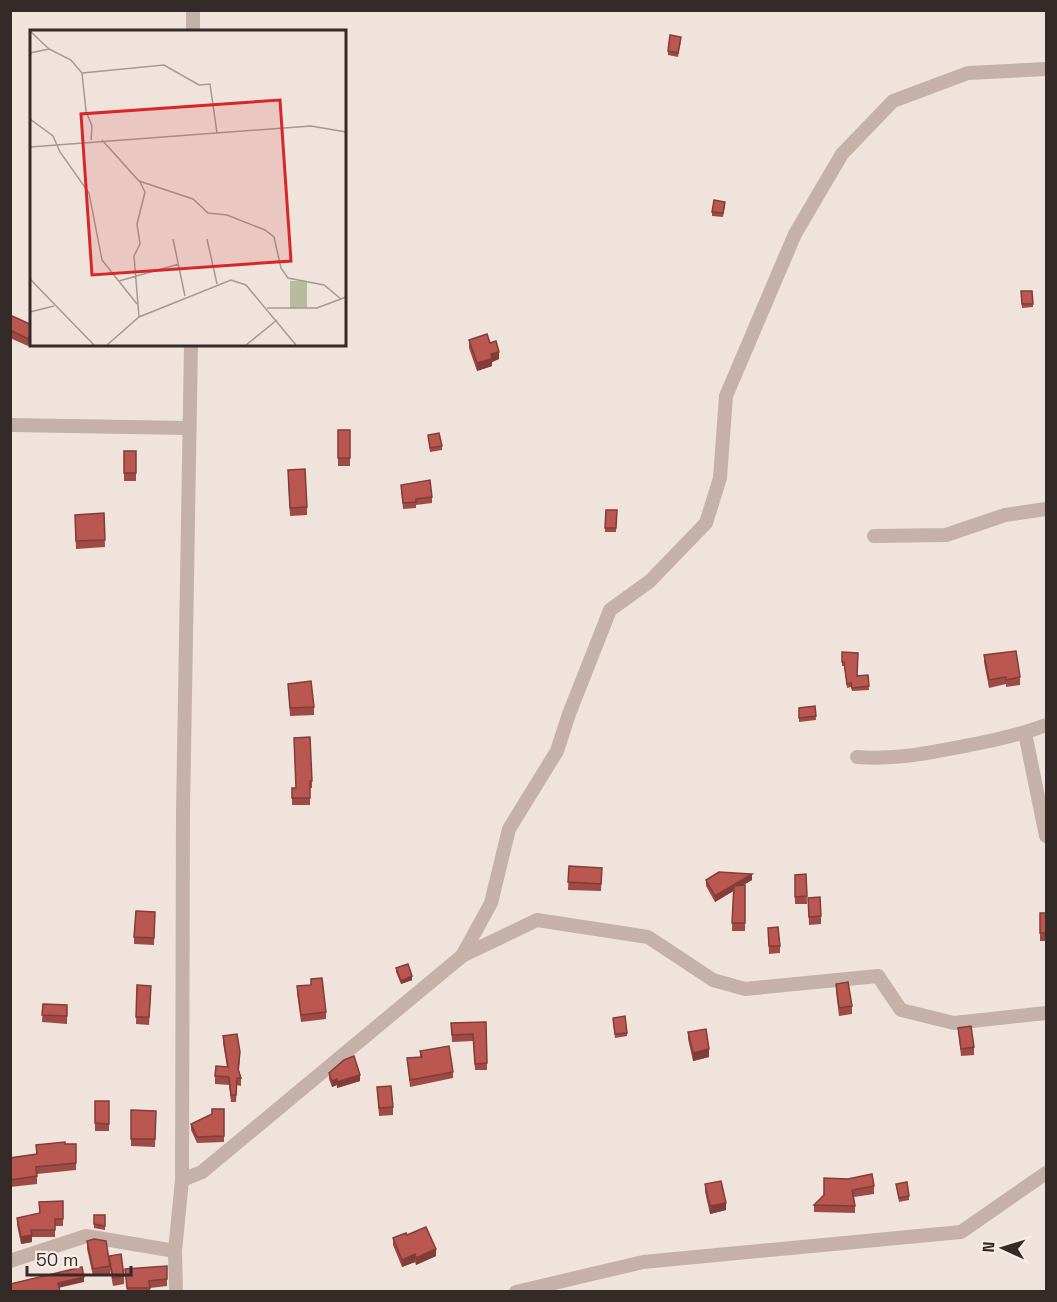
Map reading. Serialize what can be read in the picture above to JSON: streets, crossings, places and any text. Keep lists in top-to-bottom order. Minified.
{"scale_bar":"50 m","north":"left"}
